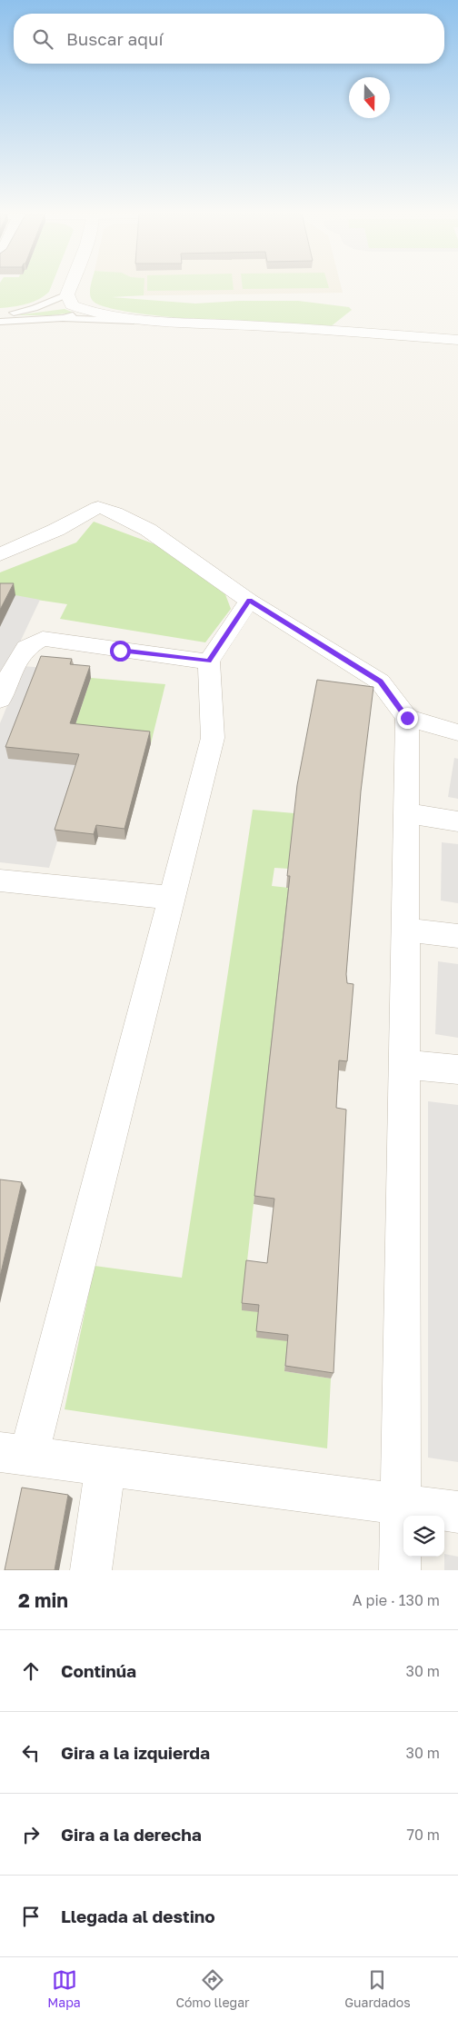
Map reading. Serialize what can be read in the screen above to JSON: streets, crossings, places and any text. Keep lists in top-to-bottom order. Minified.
{"north":"bottom","page":{"search":"Buscar aquí","heading":["2 min","A pie · 130 m"],"list":[["Continúa","30 m"],["Gira a la izquierda","30 m"],["Gira a la derecha","70 m"],"Llegada al destino"],"nav":["Mapa","Cómo llegar","Guardados"]}}
